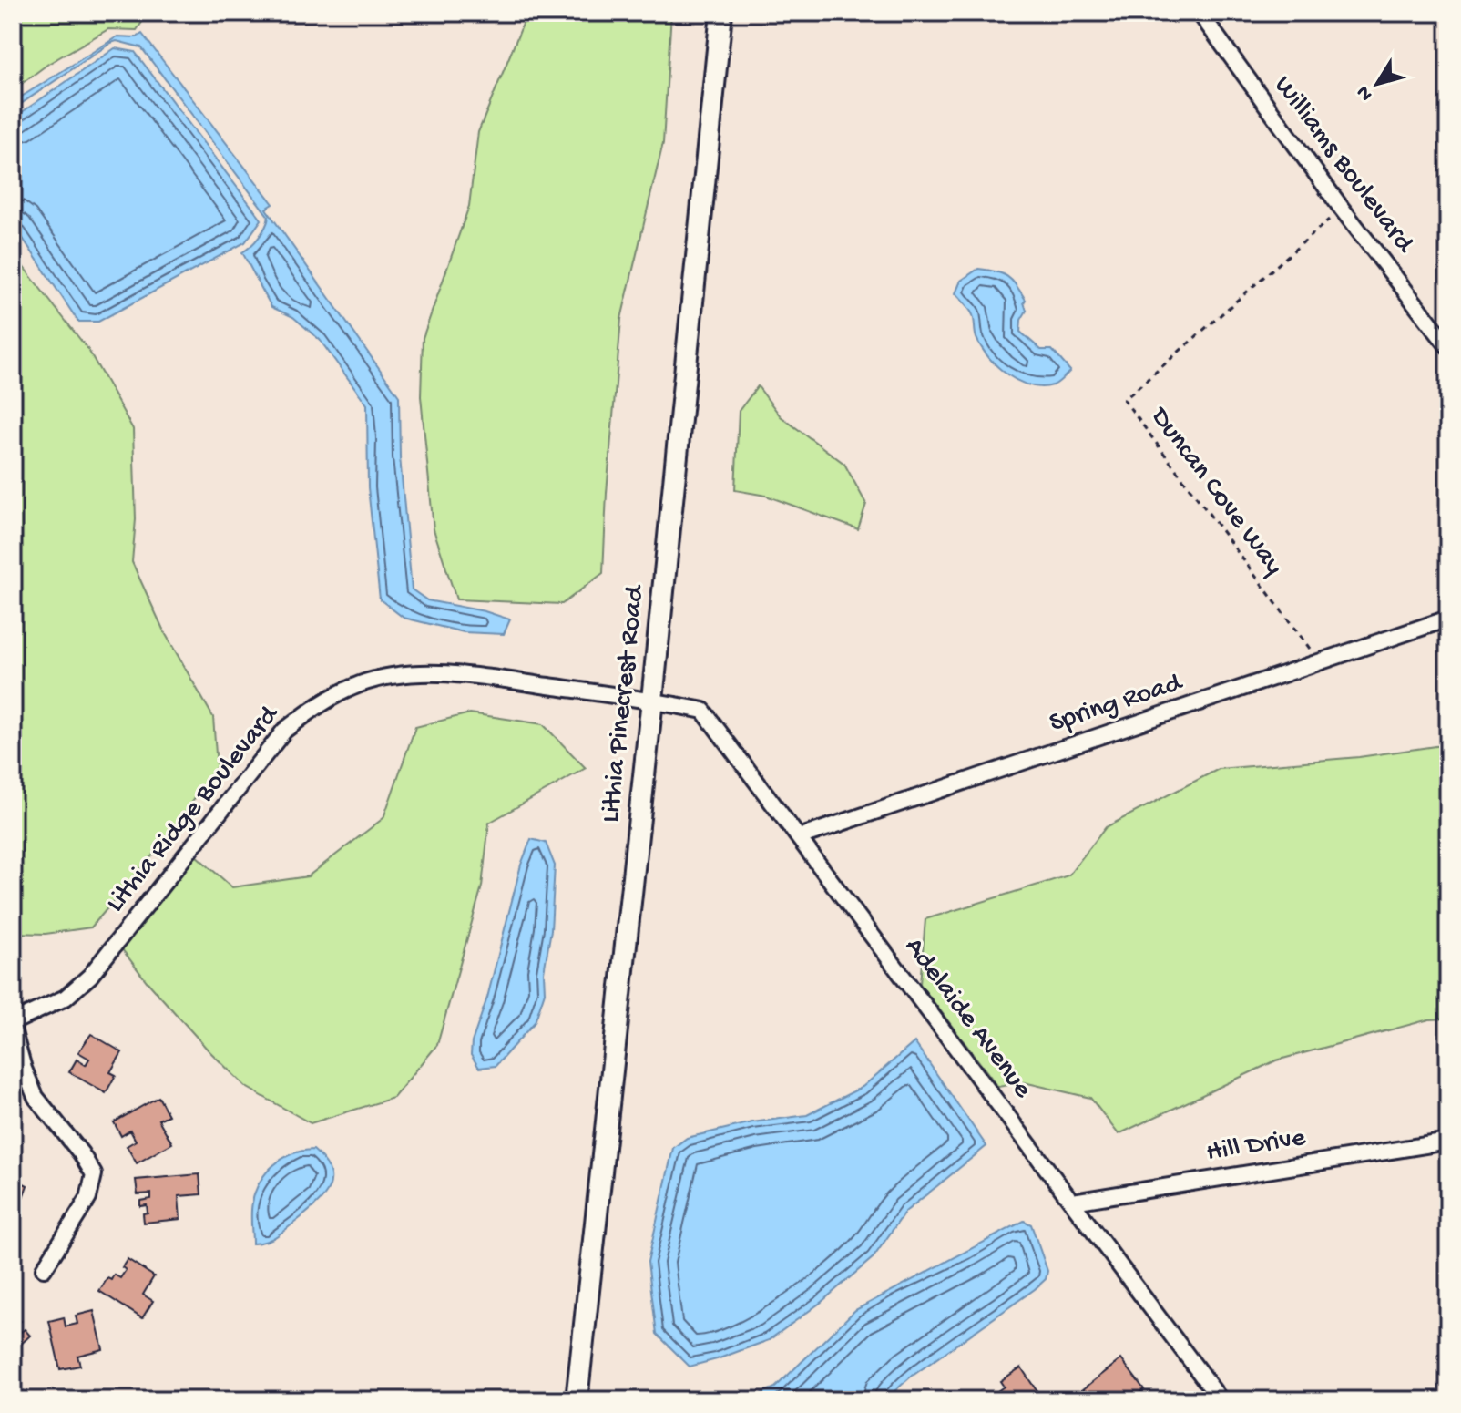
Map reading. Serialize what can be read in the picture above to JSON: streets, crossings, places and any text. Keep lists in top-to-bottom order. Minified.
{"streets":{"main road":["Lithia Pinecrest Road"],"street":["Williams Boulevard","Spring Road","Lithia Ridge Boulevard","Adelaide Avenue","Hill Drive"],"path":["Duncan Cove Way"]},"crossings":[["Williams Boulevard","Duncan Cove Way"],["Duncan Cove Way","Spring Road"],["Lithia Pinecrest Road","Lithia Ridge Boulevard"],["Lithia Pinecrest Road","Adelaide Avenue"],["Spring Road","Adelaide Avenue"],["Lithia Ridge Boulevard","Adelaide Avenue"],["Adelaide Avenue","Hill Drive"]],"north":"bottom left"}
